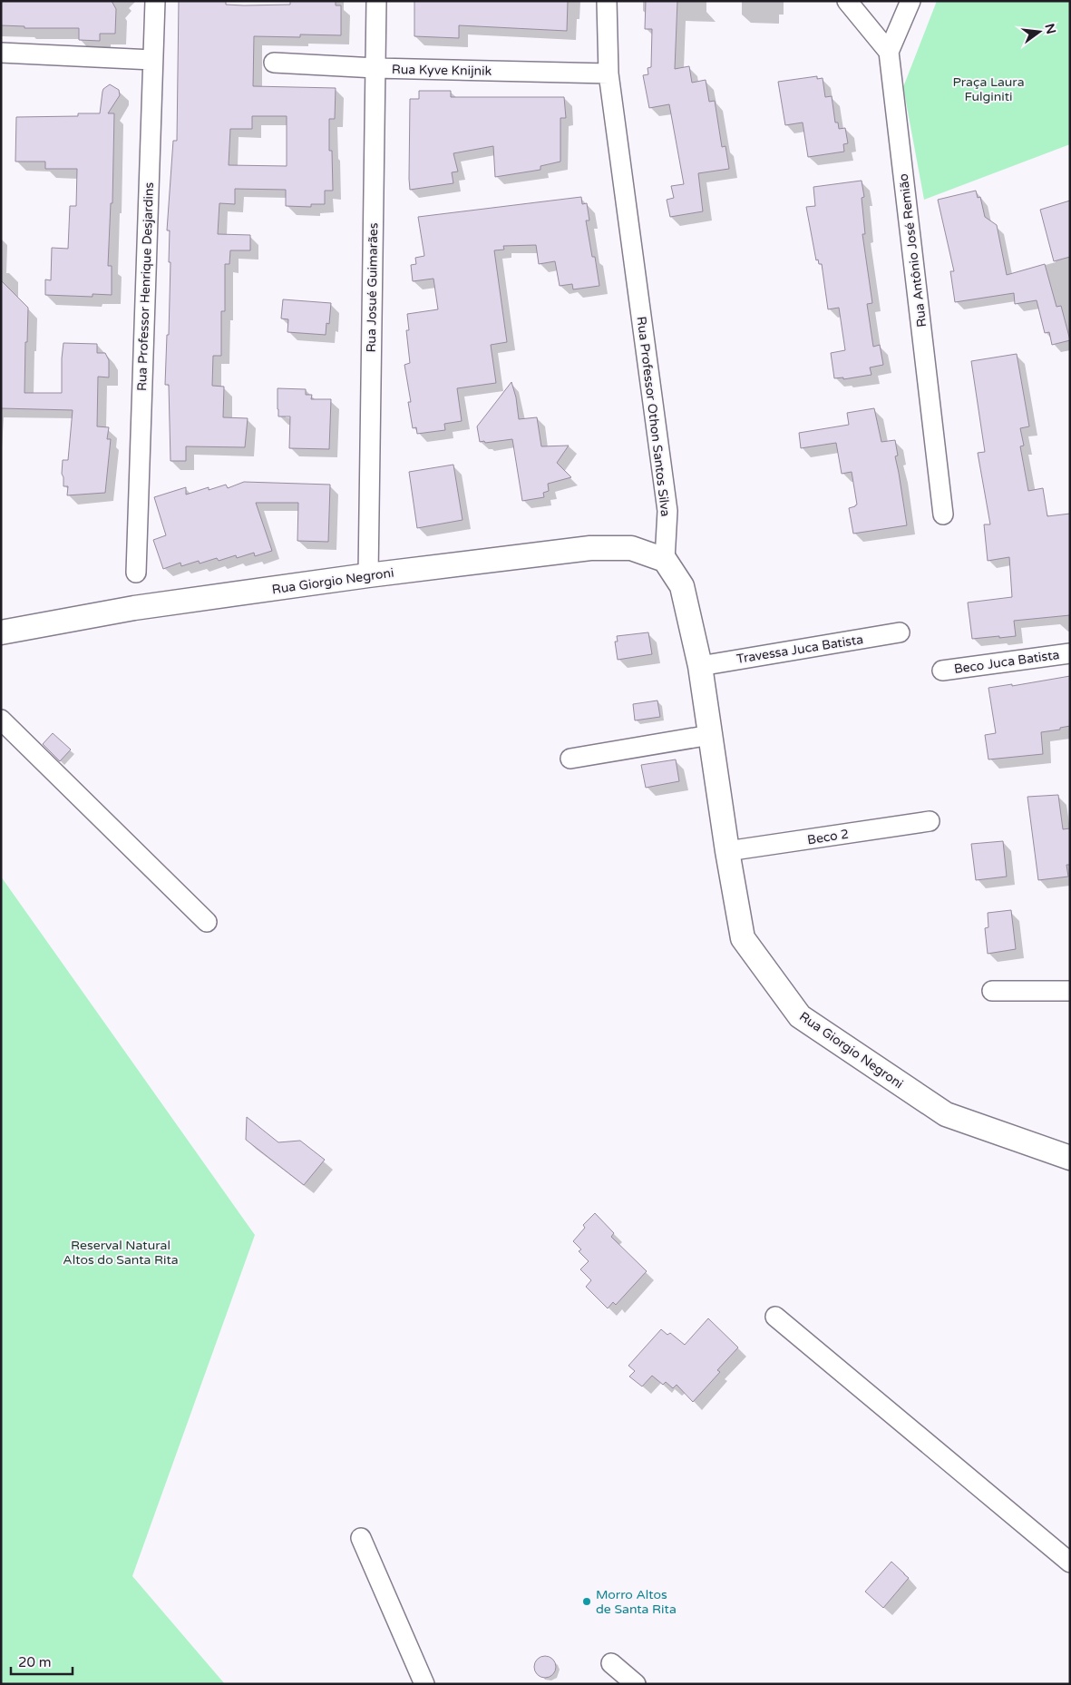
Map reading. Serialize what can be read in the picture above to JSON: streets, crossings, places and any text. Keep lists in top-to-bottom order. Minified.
{"streets":{"street":["Rua Kyve Knijnik","Rua Antônio José Remião","Rua Professor Henrique Desjardins","Rua Josué Guimarães","Rua Professor Othon Santos Silva","Rua Giorgio Negroni","Travessa Juca Batista","Beco Juca Batista","Beco 2"]},"crossings":[["Rua Kyve Knijnik","Rua Josué Guimarães"],["Rua Kyve Knijnik","Rua Professor Othon Santos Silva"],["Rua Josué Guimarães","Rua Giorgio Negroni"],["Rua Professor Othon Santos Silva","Rua Giorgio Negroni"],["Rua Giorgio Negroni","Beco 2"]],"parks":["Praça Laura Fulginiti","Reserval Natural Altos do Santa Rita"],"places":["Morro Altos de Santa Rita"],"scale_bar":"20 m","north":"right"}
